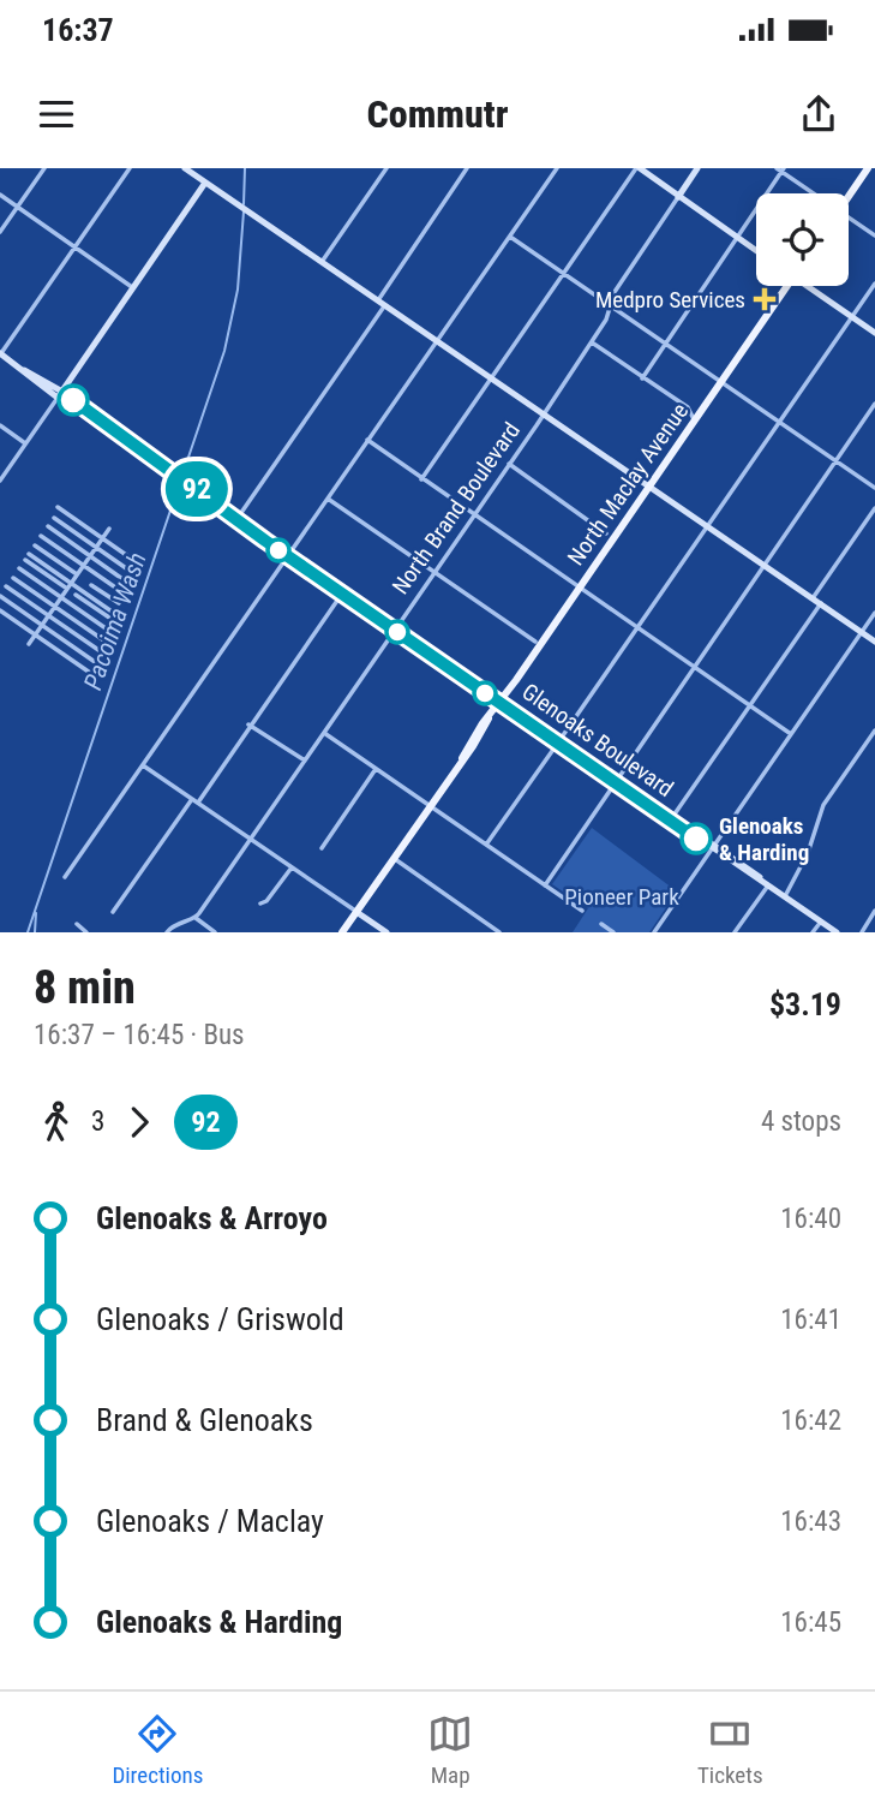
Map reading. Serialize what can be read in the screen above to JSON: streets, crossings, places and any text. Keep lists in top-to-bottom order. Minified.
{"streets":{"main road":["North Maclay Avenue"],"street":["North Brand Boulevard","Glenoaks Boulevard"]},"crossings":[["North Maclay Avenue","Glenoaks Boulevard"],["North Brand Boulevard","Glenoaks Boulevard"]],"water":["Pacoima Wash"],"parks":["Pioneer Park"],"places":{"health":["Medpro Services"],"other":["Glenoaks & Harding"]},"lines":["bus line 92"],"page":{"status":"16:37","header":"Commutr","on_map":"92","heading":["8 min","16:37 – 16:45 · Bus","$3.19"],"legs":["3","92","4 stops"],"list":[{"name":"Glenoaks & Arroyo","value":"16:40"},{"name":"Glenoaks / Griswold","value":"16:41"},{"name":"Brand & Glenoaks","value":"16:42"},{"name":"Glenoaks / Maclay","value":"16:43"},{"name":"Glenoaks & Harding","value":"16:45"}],"tabs":["Directions","Map","Tickets"]}}
